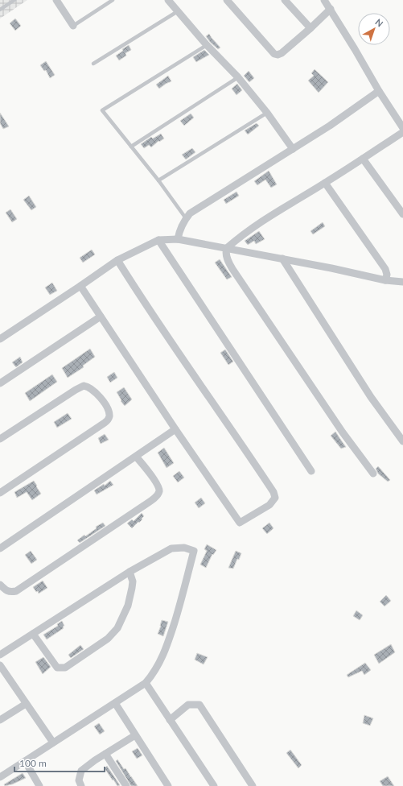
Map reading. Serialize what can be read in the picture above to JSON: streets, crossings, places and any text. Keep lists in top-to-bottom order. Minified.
{"scale_bar":"100 m","north":"top right"}
